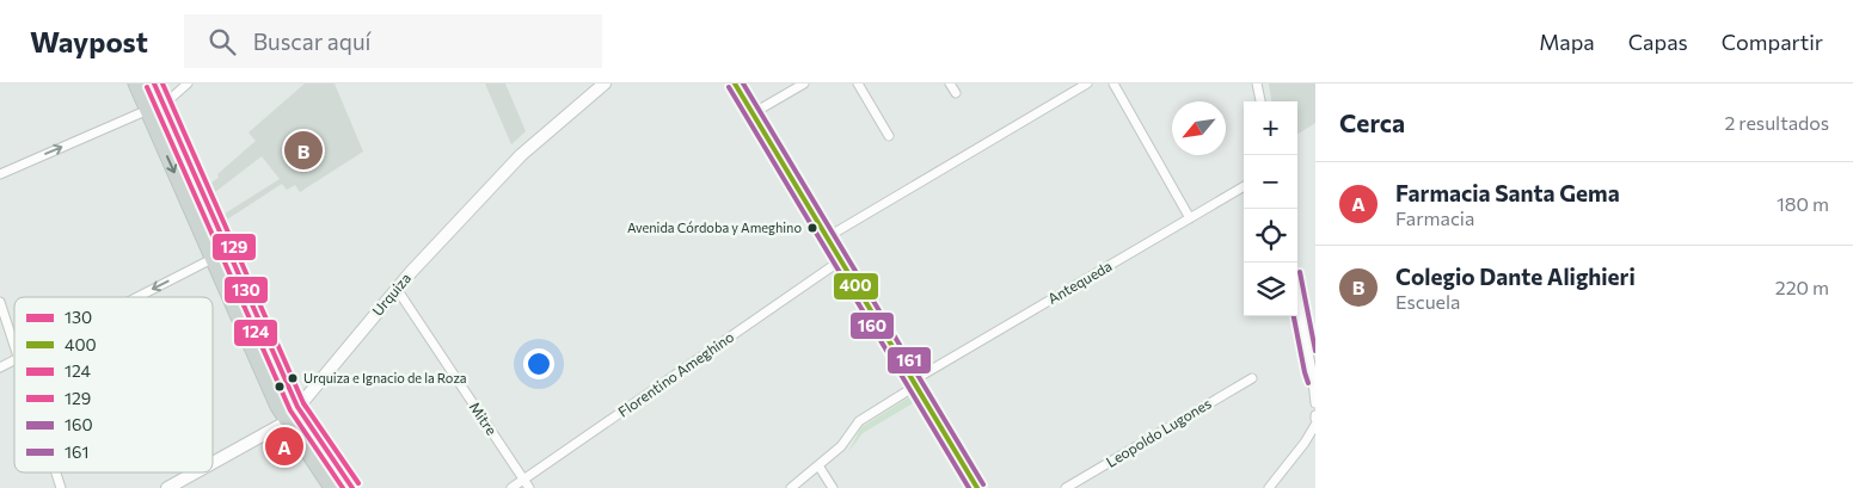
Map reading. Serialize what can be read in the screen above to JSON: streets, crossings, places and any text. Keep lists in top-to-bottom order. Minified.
{"streets":{"street":["Antequeda","Urquiza","Florentino Ameghino","Mitre","Leopoldo Lugones"]},"crossings":[["Urquiza","Mitre"],["Florentino Ameghino","Mitre"]],"places":["Avenida Córdoba y Ameghino","Urquiza e Ignacio de la Roza"],"lines":["transit line 130","transit line 400","transit line 129","transit line 161","transit line 124","transit line 160"],"legend":["130","400","124","129","160","161"],"north":"bottom left","page":{"header":"Waypost","search":"Buscar aquí","nav":["Mapa","Capas","Compartir"],"heading":["Cerca","2 resultados"],"map_buttons":["+","−"],"pins":["B","A"],"list":[{"mark":"A","name":"Farmacia Santa Gema","note":"Farmacia","value":"180 m"},{"mark":"B","name":"Colegio Dante Alighieri","note":"Escuela","value":"220 m"}]}}
